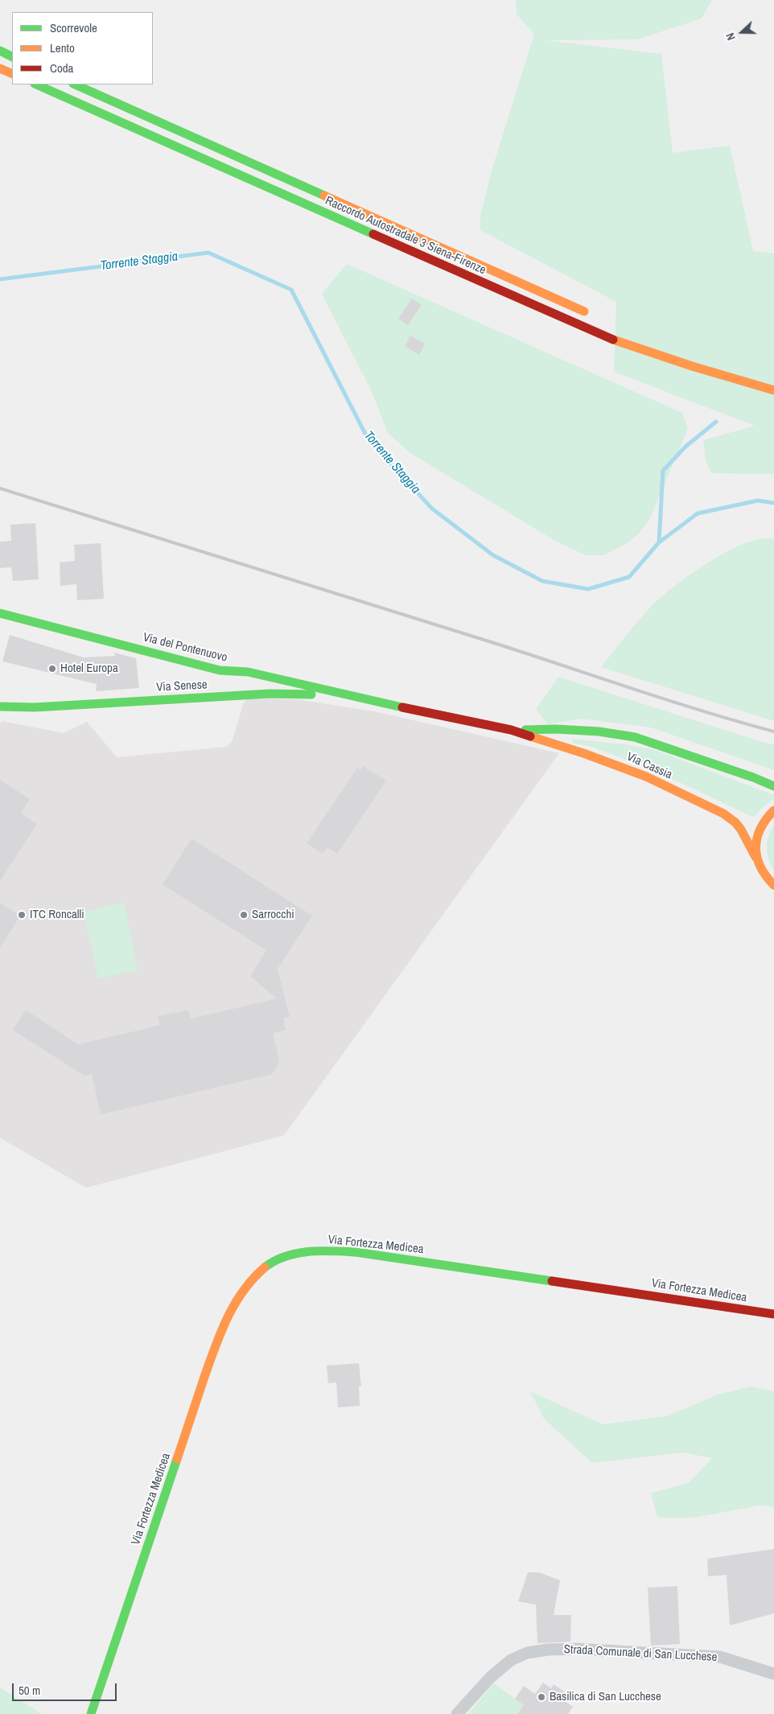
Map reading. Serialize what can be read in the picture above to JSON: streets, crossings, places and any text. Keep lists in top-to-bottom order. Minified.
{"streets":{"main road":["Raccordo Autostradale 3 Siena-Firenze","Via del Pontenuovo","Via Senese","Via Cassia","Via Fortezza Medicea"],"street":["Strada Comunale di San Lucchese"]},"crossings":[["Via del Pontenuovo","Via Senese"],["Via del Pontenuovo","Via Cassia"],["Via Senese","Via Cassia"]],"water":["Torrente Staggia"],"places":["Hotel Europa","ITC Roncalli","Sarrocchi","Basilica di San Lucchese"],"legend":["Scorrevole","Lento","Coda"],"scale_bar":"50 m","north":"left"}
